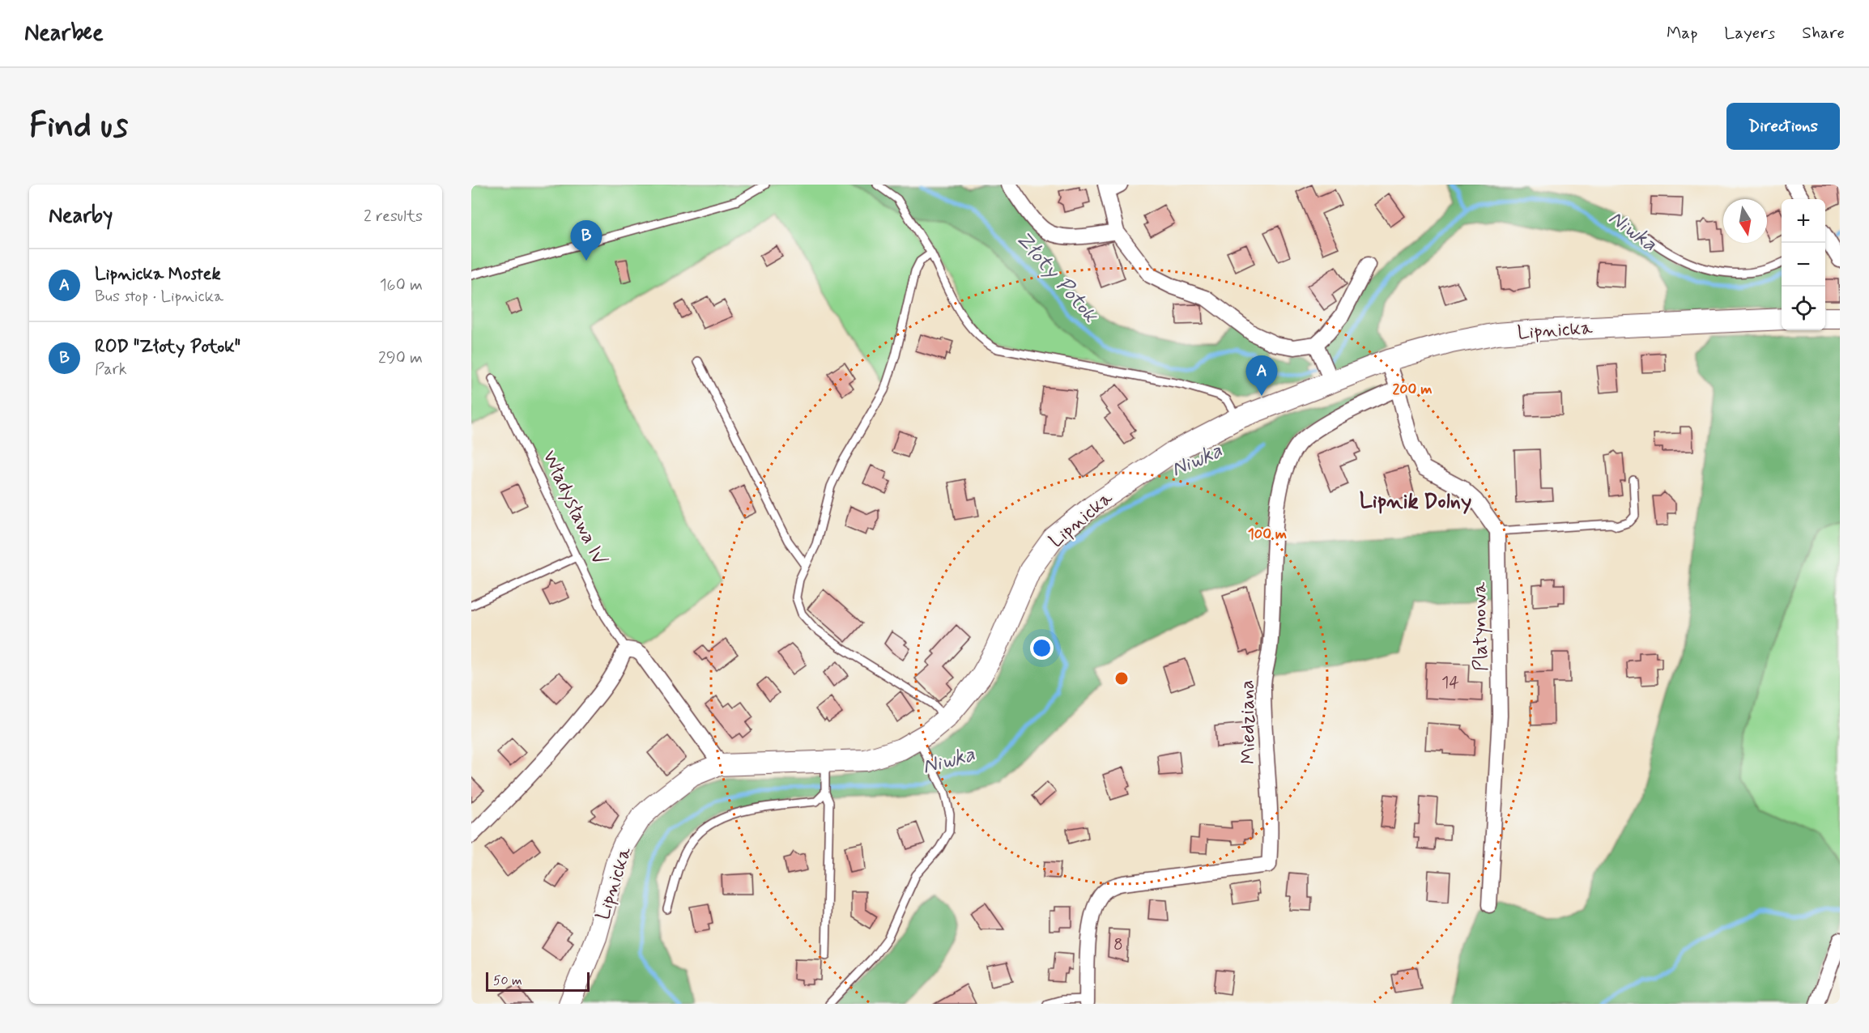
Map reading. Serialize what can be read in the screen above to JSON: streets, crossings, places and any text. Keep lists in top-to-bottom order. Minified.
{"streets":{"street":["Lipnicka","Władysława IV","Platynowa","Miedziana"]},"crossings":[["Lipnicka","Władysława IV"]],"districts":["Lipnik Dolny"],"water":["Niwka","Złoty Potok"],"house_numbers":["14","8"],"scale_bar":"50 m","north":"bottom","page":{"header":"Nearbee","nav":["Map","Layers","Share"],"buttons":"Directions","title":"Find us","heading":["Nearby","2 results"],"map_buttons":["+","−"],"pins":["B","A"],"list":[{"mark":"A","name":"Lipnicka Mostek","note":"Bus stop · Lipnicka","value":"160 m"},{"mark":"B","name":"ROD \"Złoty Potok\"","note":"Park","value":"290 m"}],"scale":"50 m"},"rings":["200 m","100 m"]}
